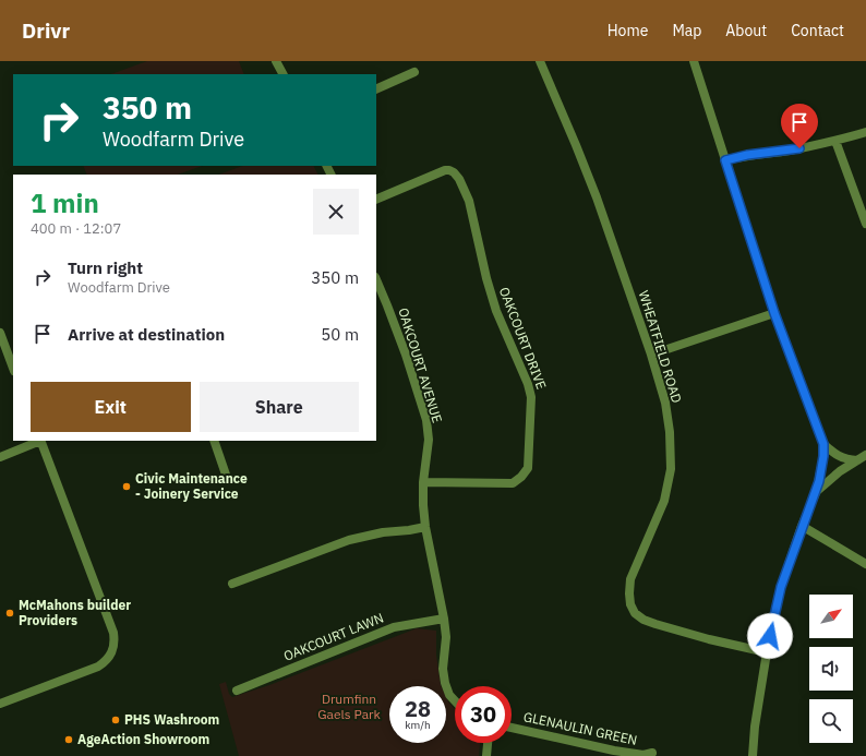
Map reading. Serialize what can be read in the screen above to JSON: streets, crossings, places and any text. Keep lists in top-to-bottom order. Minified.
{"streets":{"street":["OAKCOURT DRIVE","WHEATFIELD ROAD","OAKCOURT AVENUE","OAKCOURT LAWN","GLENAULIN GREEN"]},"crossings":[["OAKCOURT DRIVE","OAKCOURT AVENUE"],["OAKCOURT AVENUE","OAKCOURT LAWN"]],"parks":["Drumfinn Gaels Park"],"places":["Civic Maintenance - Joinery Service","McMahons builder Providers","PHS Washroom","AgeAction Showroom"],"north":"top right","page":{"header":"Drivr","nav":["Home","Map","About","Contact"],"turn":["350 m","Woodfarm Drive"],"heading":["1 min","400 m · 12:07"],"list":[{"name":"Turn right","note":"Woodfarm Drive","value":"350 m"},{"name":"Arrive at destination","value":"50 m"}],"buttons":["Exit","Share"],"speed":"28 km/h","limit":"30"}}
